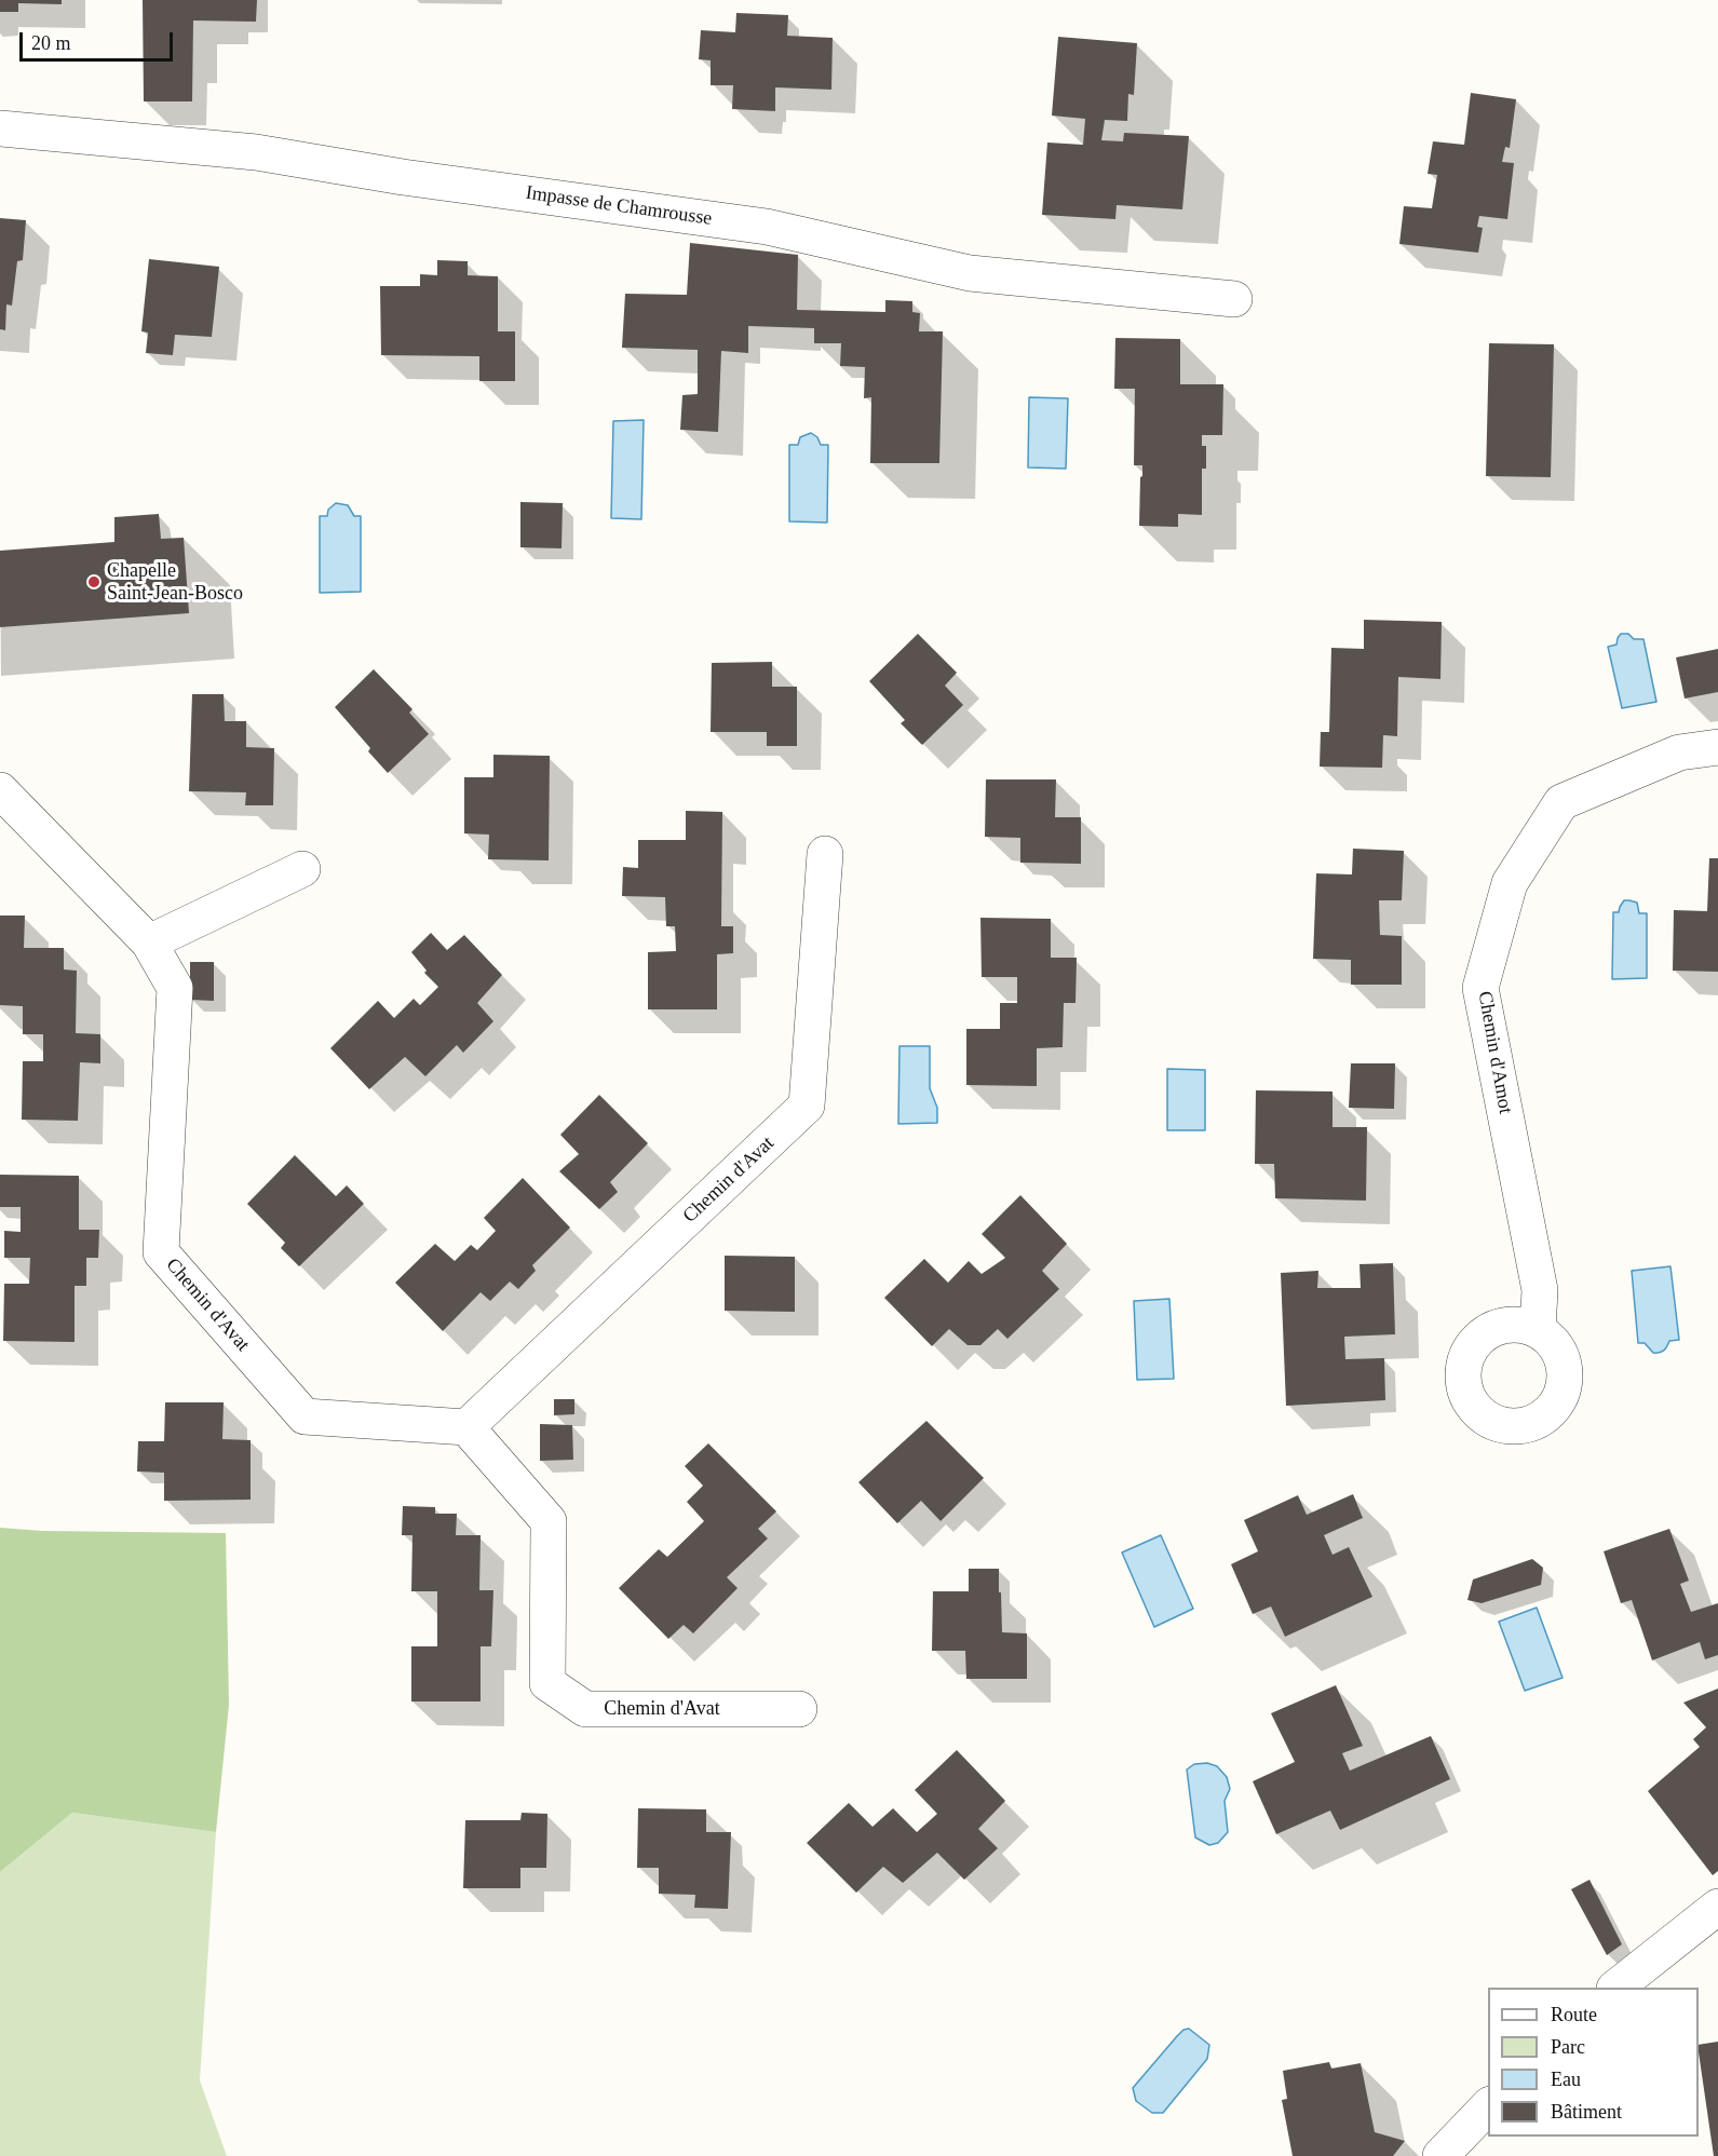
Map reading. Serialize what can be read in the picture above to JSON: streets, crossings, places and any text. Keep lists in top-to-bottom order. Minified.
{"streets":{"street":["Impasse de Chamrousse","Chemin d'Amot","Chemin d'Avat"]},"places":["Chapelle Saint-Jean-Bosco"],"legend":["Route","Parc","Eau","Bâtiment"],"scale_bar":"20 m"}
